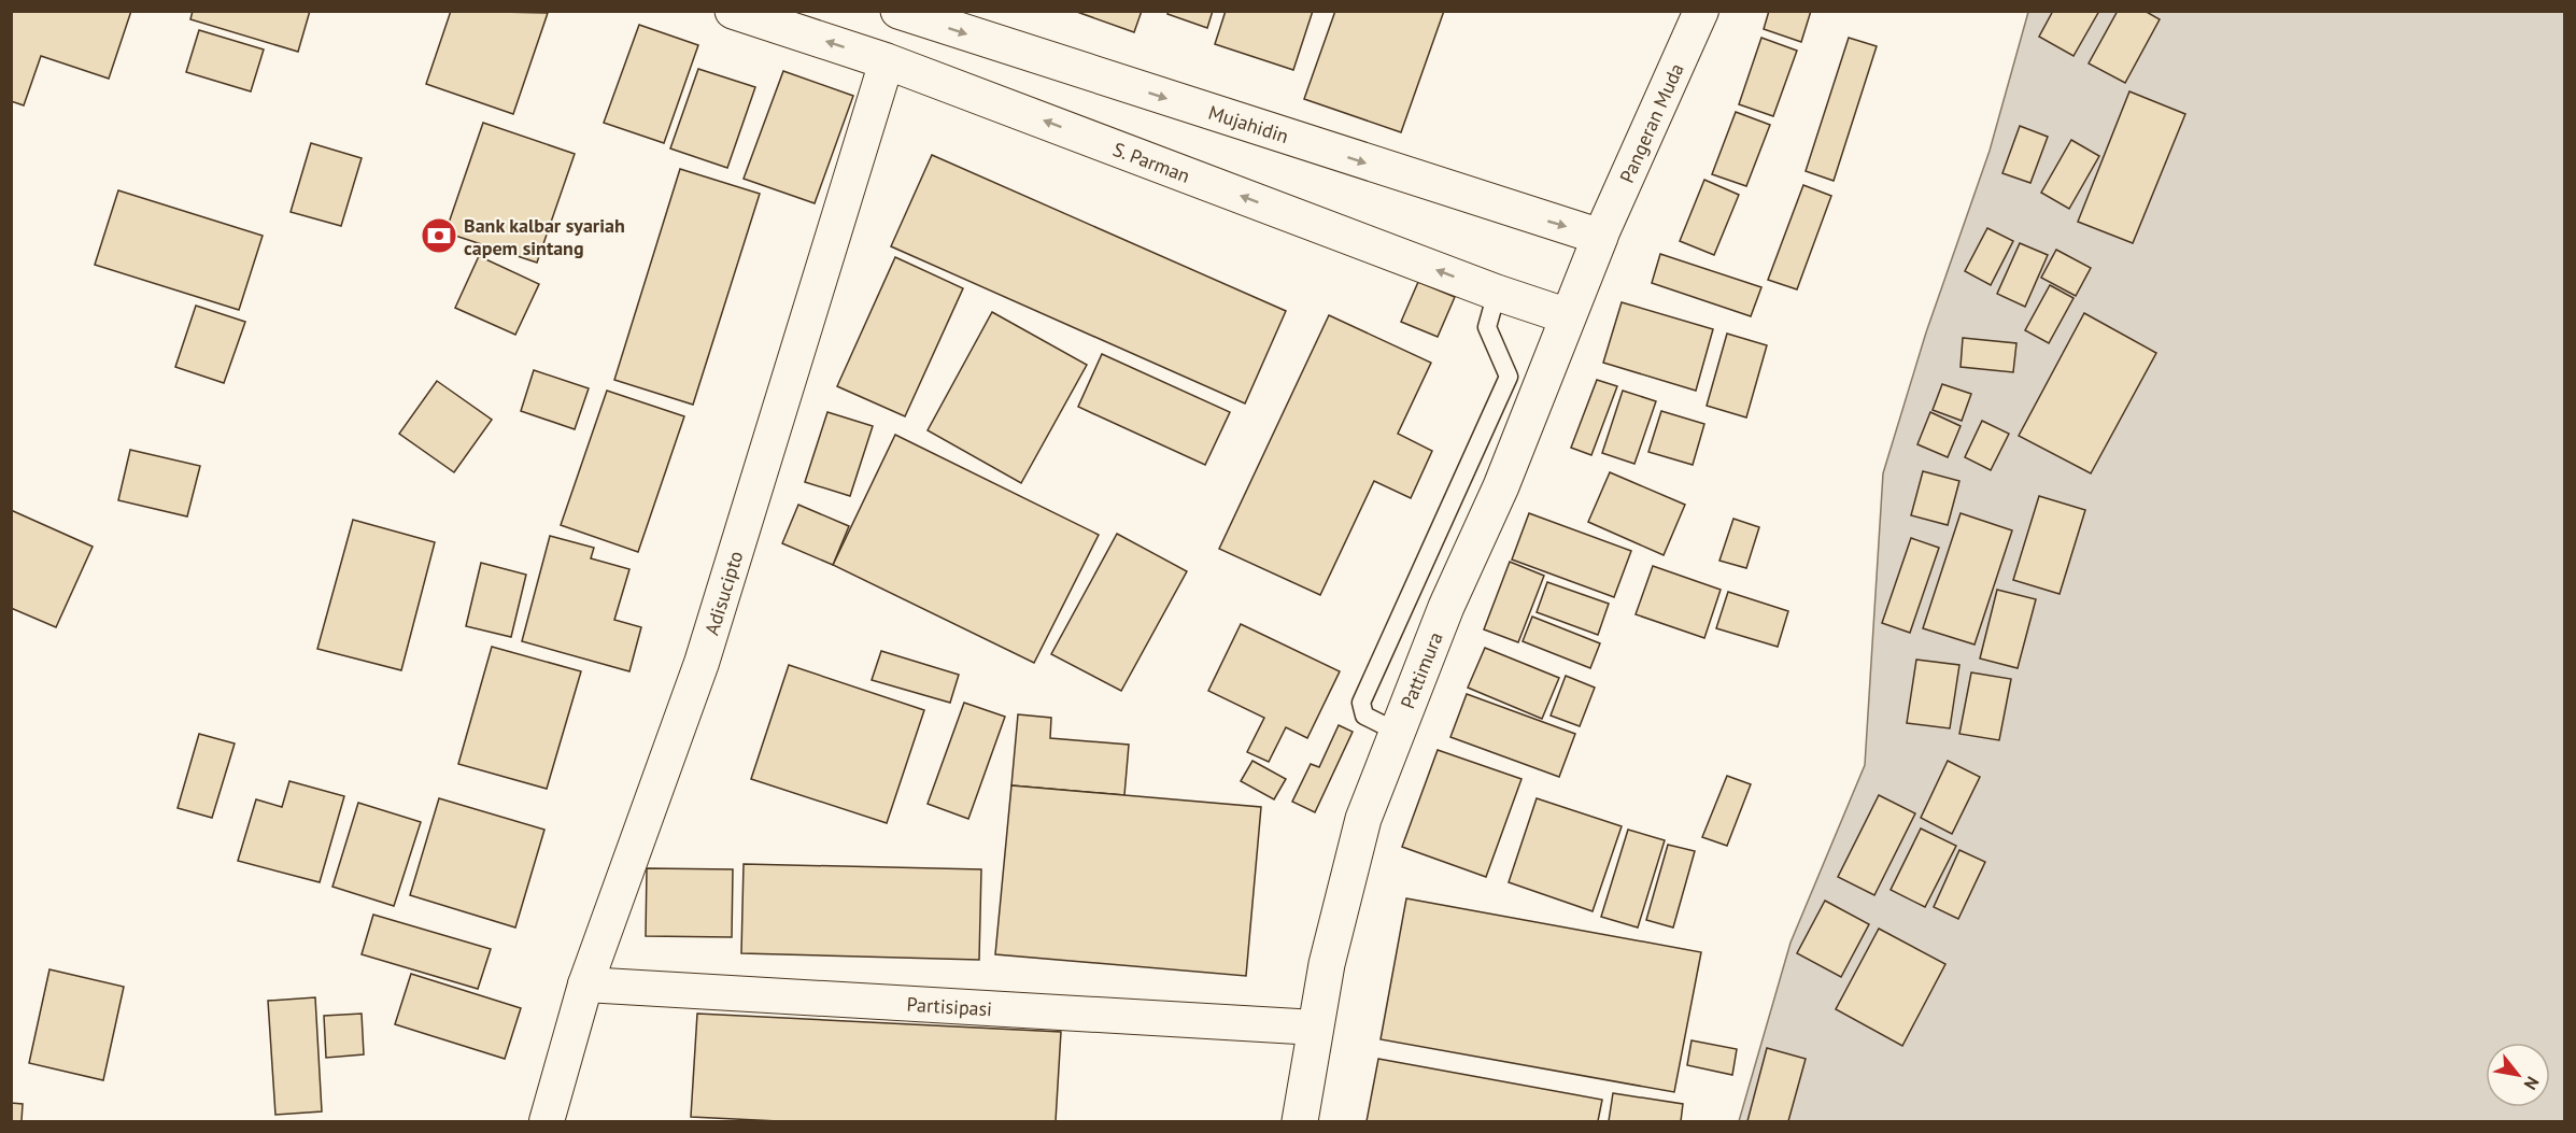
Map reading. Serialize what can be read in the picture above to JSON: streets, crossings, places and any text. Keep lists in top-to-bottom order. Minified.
{"streets":{"main road":["Mujahidin","S. Parman","Pattimura"],"street":["Pangeran Muda","Adisucipto","Partisipasi"]},"crossings":[["Pangeran Muda","Mujahidin"],["Pangeran Muda","Pattimura"],["Mujahidin","Pattimura"],["S. Parman","Adisucipto"],["S. Parman","Pattimura"],["Adisucipto","Partisipasi"],["Pattimura","Partisipasi"]],"one_way":["Mujahidin","S. Parman"],"places":{"bank":["Bank kalbar syariah capem sintang"]},"north":"bottom right"}
